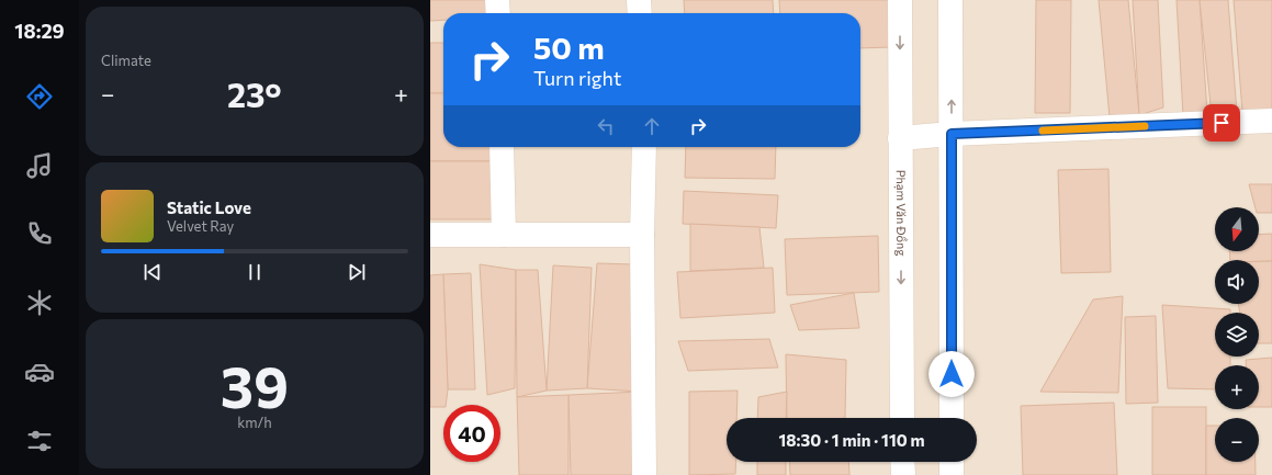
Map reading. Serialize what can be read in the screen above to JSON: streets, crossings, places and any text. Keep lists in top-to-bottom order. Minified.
{"streets":{"street":["Phạm Văn Đồng"]},"north":"bottom","page":{"tabs":"18:29","tile":["Climate",["39","km/h"]],"turn":["50 m","Turn right"],"heat":["−","23°","+"],"song":["Static Love","Velvet Ray"],"map_buttons":["+","−"],"limit":"40","trip":"18:30 · 1 min · 110 m"}}
